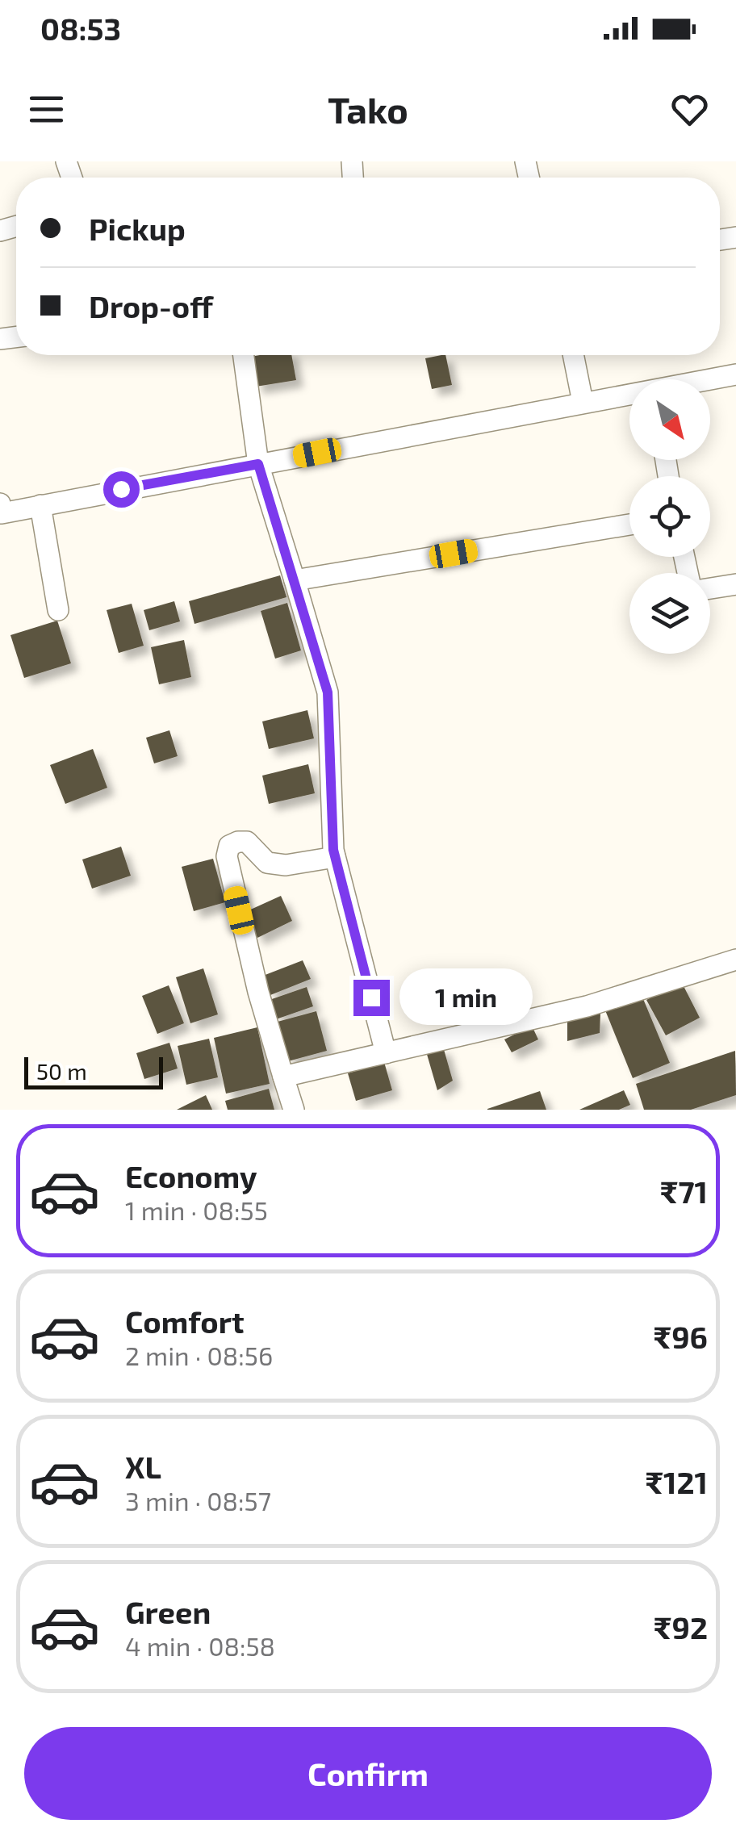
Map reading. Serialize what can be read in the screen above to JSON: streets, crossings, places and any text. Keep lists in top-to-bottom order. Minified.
{"scale_bar":"50 m","north":"bottom right","page":{"status":"08:53","header":"Tako","banner":["Pickup","Drop-off"],"bubble":"1 min","scale":"50 m","list":[{"name":"Economy","note":"1 min · 08:55","value":"₹71"},{"name":"Comfort","note":"2 min · 08:56","value":"₹96"},{"name":"XL","note":"3 min · 08:57","value":"₹121"},{"name":"Green","note":"4 min · 08:58","value":"₹92"}],"buttons":"Confirm"}}
